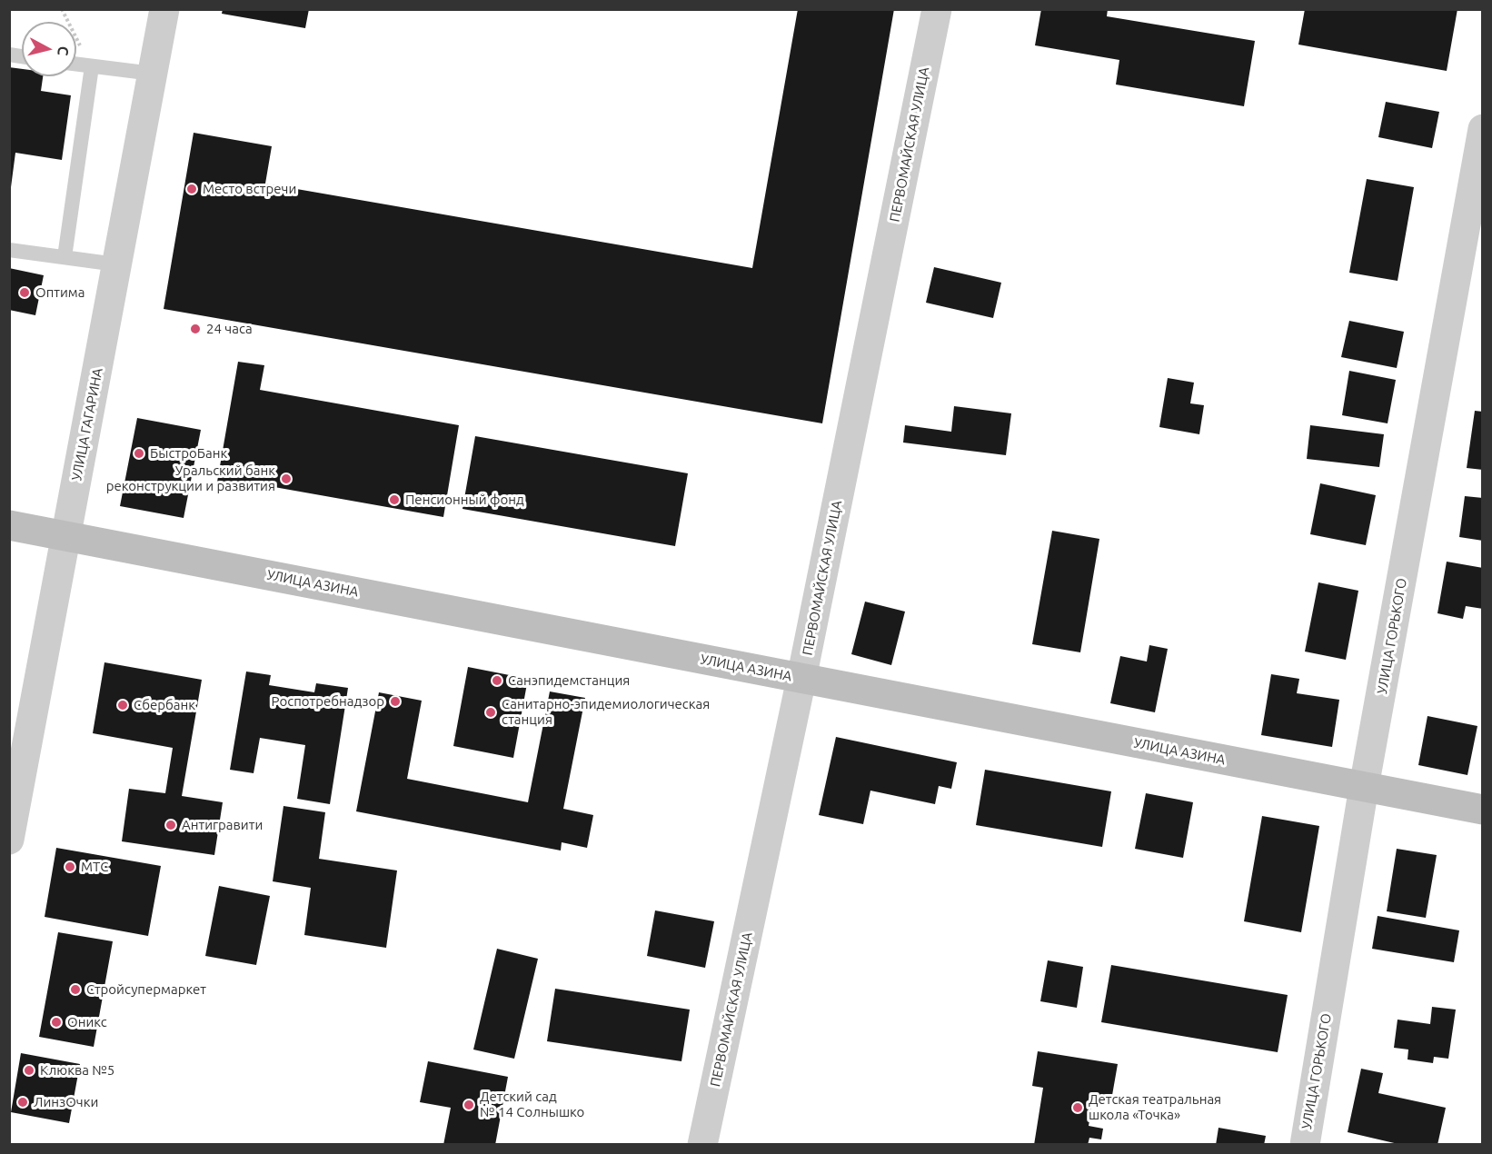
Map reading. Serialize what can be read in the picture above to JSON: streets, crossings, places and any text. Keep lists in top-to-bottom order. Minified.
{"streets":{"main road":["УЛИЦА АЗИНА"],"street":["ПЕРВОМАЙСКАЯ УЛИЦА","УЛИЦА ГАГАРИНА","УЛИЦА ГОРЬКОГО"]},"crossings":[["ПЕРВОМАЙСКАЯ УЛИЦА","УЛИЦА АЗИНА"],["УЛИЦА ГАГАРИНА","УЛИЦА АЗИНА"],["УЛИЦА АЗИНА","УЛИЦА ГОРЬКОГО"]],"places":["Место встречи","Оптима","24 часа","БыстроБанк","Уральский банк реконструкции и развития","Пенсионный фонд","Санэпидемстанция","Роспотребнадзор","Сбербанк","Санитарно-эпидемиологическая станция","Антигравити","МТС","Стройсупермаркет","Оникс","Клюква №5","ЛинзОчки","Детский сад № 14 Солнышко","Детская театральная школа «Точка»"],"north":"right"}
